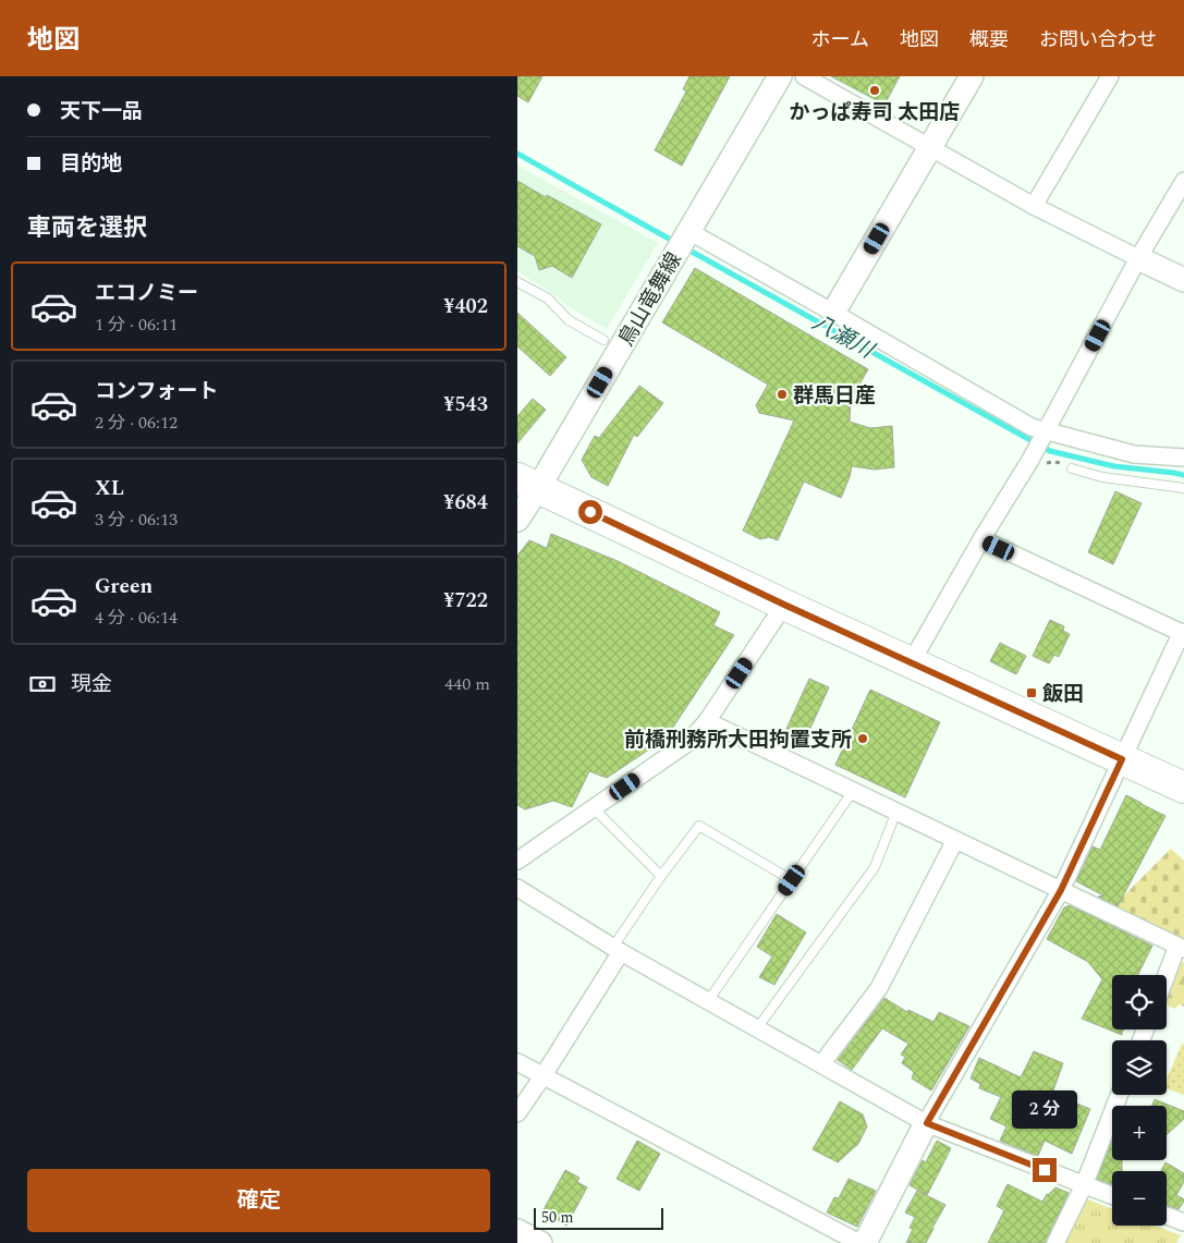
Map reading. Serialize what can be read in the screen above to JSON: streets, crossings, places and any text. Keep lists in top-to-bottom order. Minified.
{"streets":{"main road":["鳥山竜舞線"]},"water":["八瀬川"],"places":{"other":["かっぱ寿司 太田店","群馬日産","前橋刑務所大田拘置支所"],"transit":["飯田"]},"scale_bar":"50 m","page":{"header":"地図","nav":["ホーム","地図","概要","お問い合わせ"],"banner":["天下一品","目的地"],"heading":"車両を選択","list":[{"name":"エコノミー","note":"1 分 · 06:11","value":"¥402"},{"name":"コンフォート","note":"2 分 · 06:12","value":"¥543"},{"name":"XL","note":"3 分 · 06:13","value":"¥684"},{"name":"Green","note":"4 分 · 06:14","value":"¥722"}],"pay":["現金","440 m"],"map_buttons":["+","−"],"bubble":"2 分","buttons":"確定","scale":"50 m"}}
